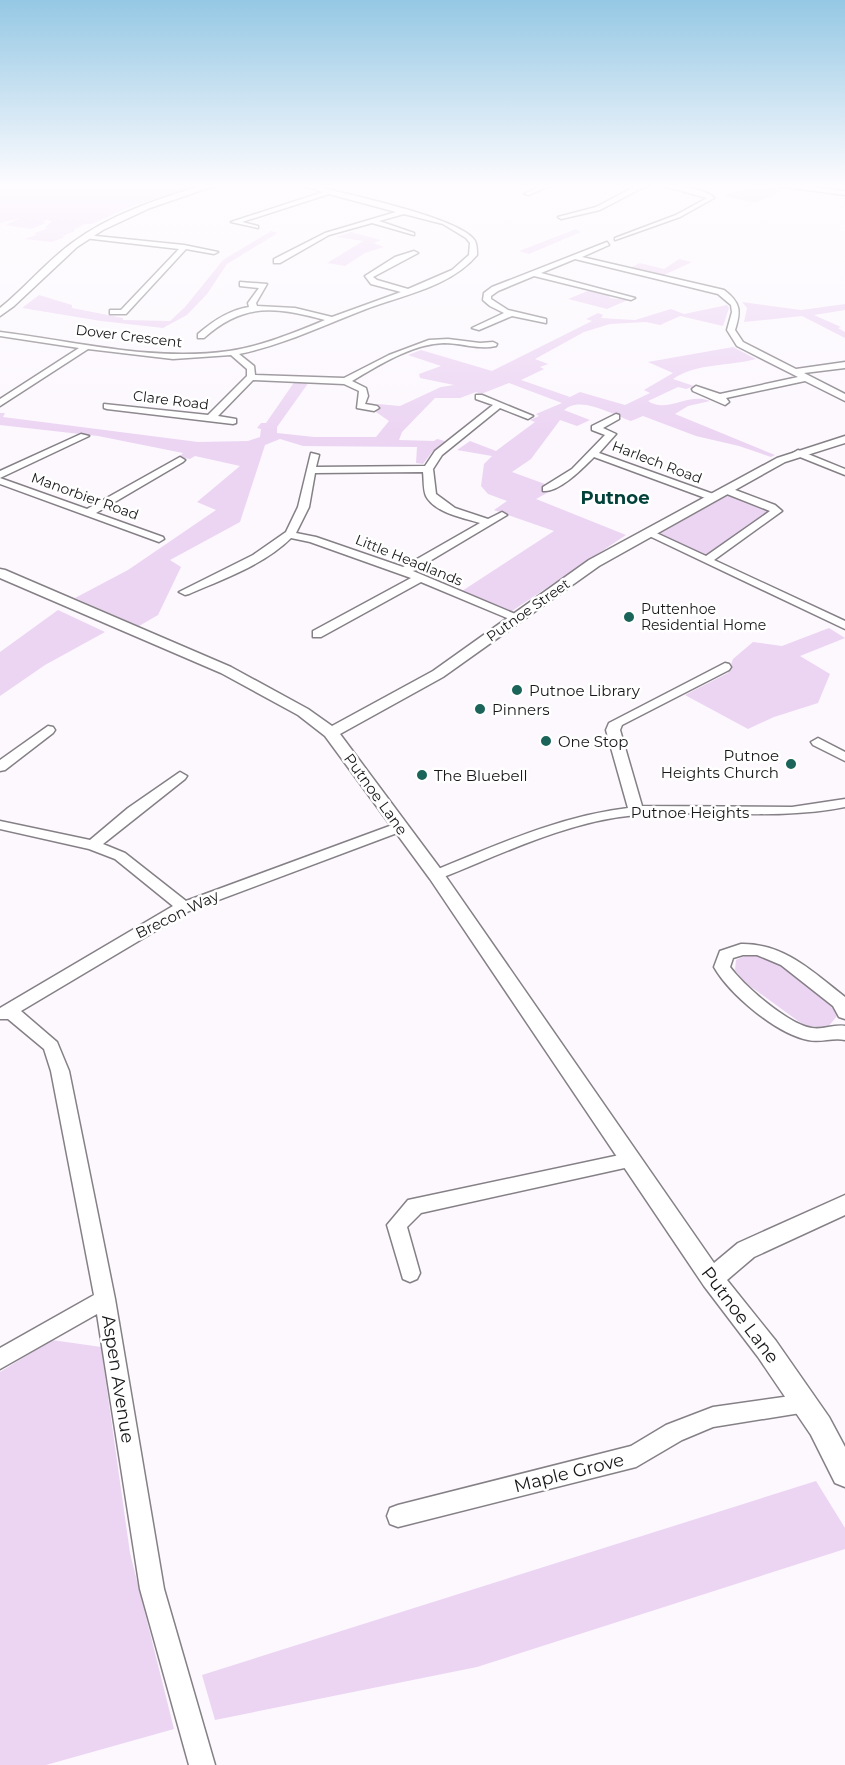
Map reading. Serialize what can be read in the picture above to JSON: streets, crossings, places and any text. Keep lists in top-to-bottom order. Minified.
{"streets":{"street":["Dover Crescent","Clare Road","Harlech Road","Manorbier Road","Little Headlands","Putnoe Street","Putnoe Lane","Putnoe Heights","Brecon Way","Aspen Avenue","Maple Grove"]},"crossings":[["Harlech Road","Putnoe Street"],["Little Headlands","Putnoe Street"],["Putnoe Street","Putnoe Lane"],["Putnoe Lane","Putnoe Heights"],["Putnoe Lane","Brecon Way"],["Putnoe Lane","Maple Grove"],["Brecon Way","Aspen Avenue"]],"districts":["Putnoe"],"places":["Puttenhoe Residential Home","Putnoe Library","Pinners","One Stop","Putnoe Heights Church","The Bluebell"]}
